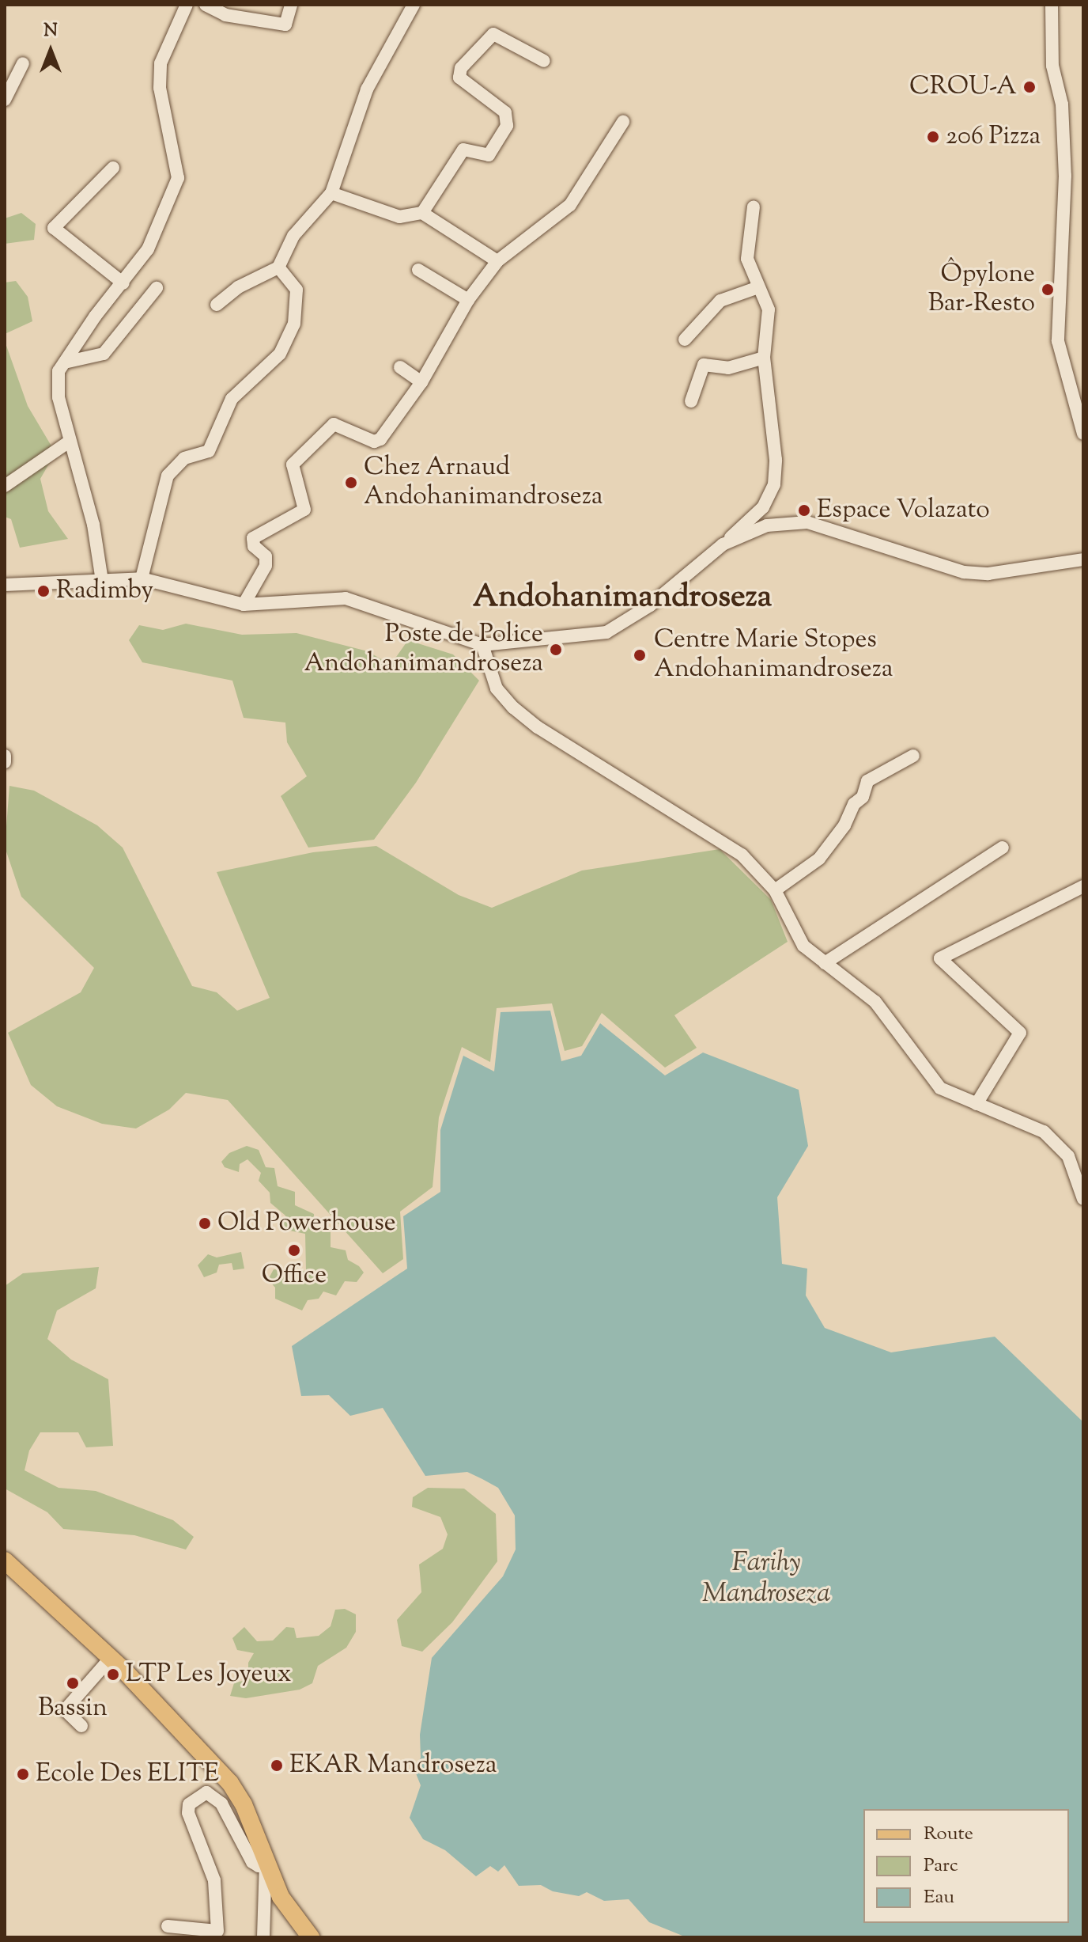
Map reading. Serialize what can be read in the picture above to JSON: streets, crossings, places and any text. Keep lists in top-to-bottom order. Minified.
{"districts":["Andohanimandroseza"],"water":["Farihy Mandroseza"],"places":["CROU-A","206 Pizza","Ôpylone Bar-Resto","Chez Arnaud Andohanimandroseza","Espace Volazato","Radimby","Poste de Police Andohanimandroseza","Centre Marie Stopes Andohanimandroseza","Old Powerhouse","Office","LTP Les Joyeux","Bassin","EKAR Mandroseza","Ecole Des ELITE"],"legend":["Route","Parc","Eau"],"north":"top"}
